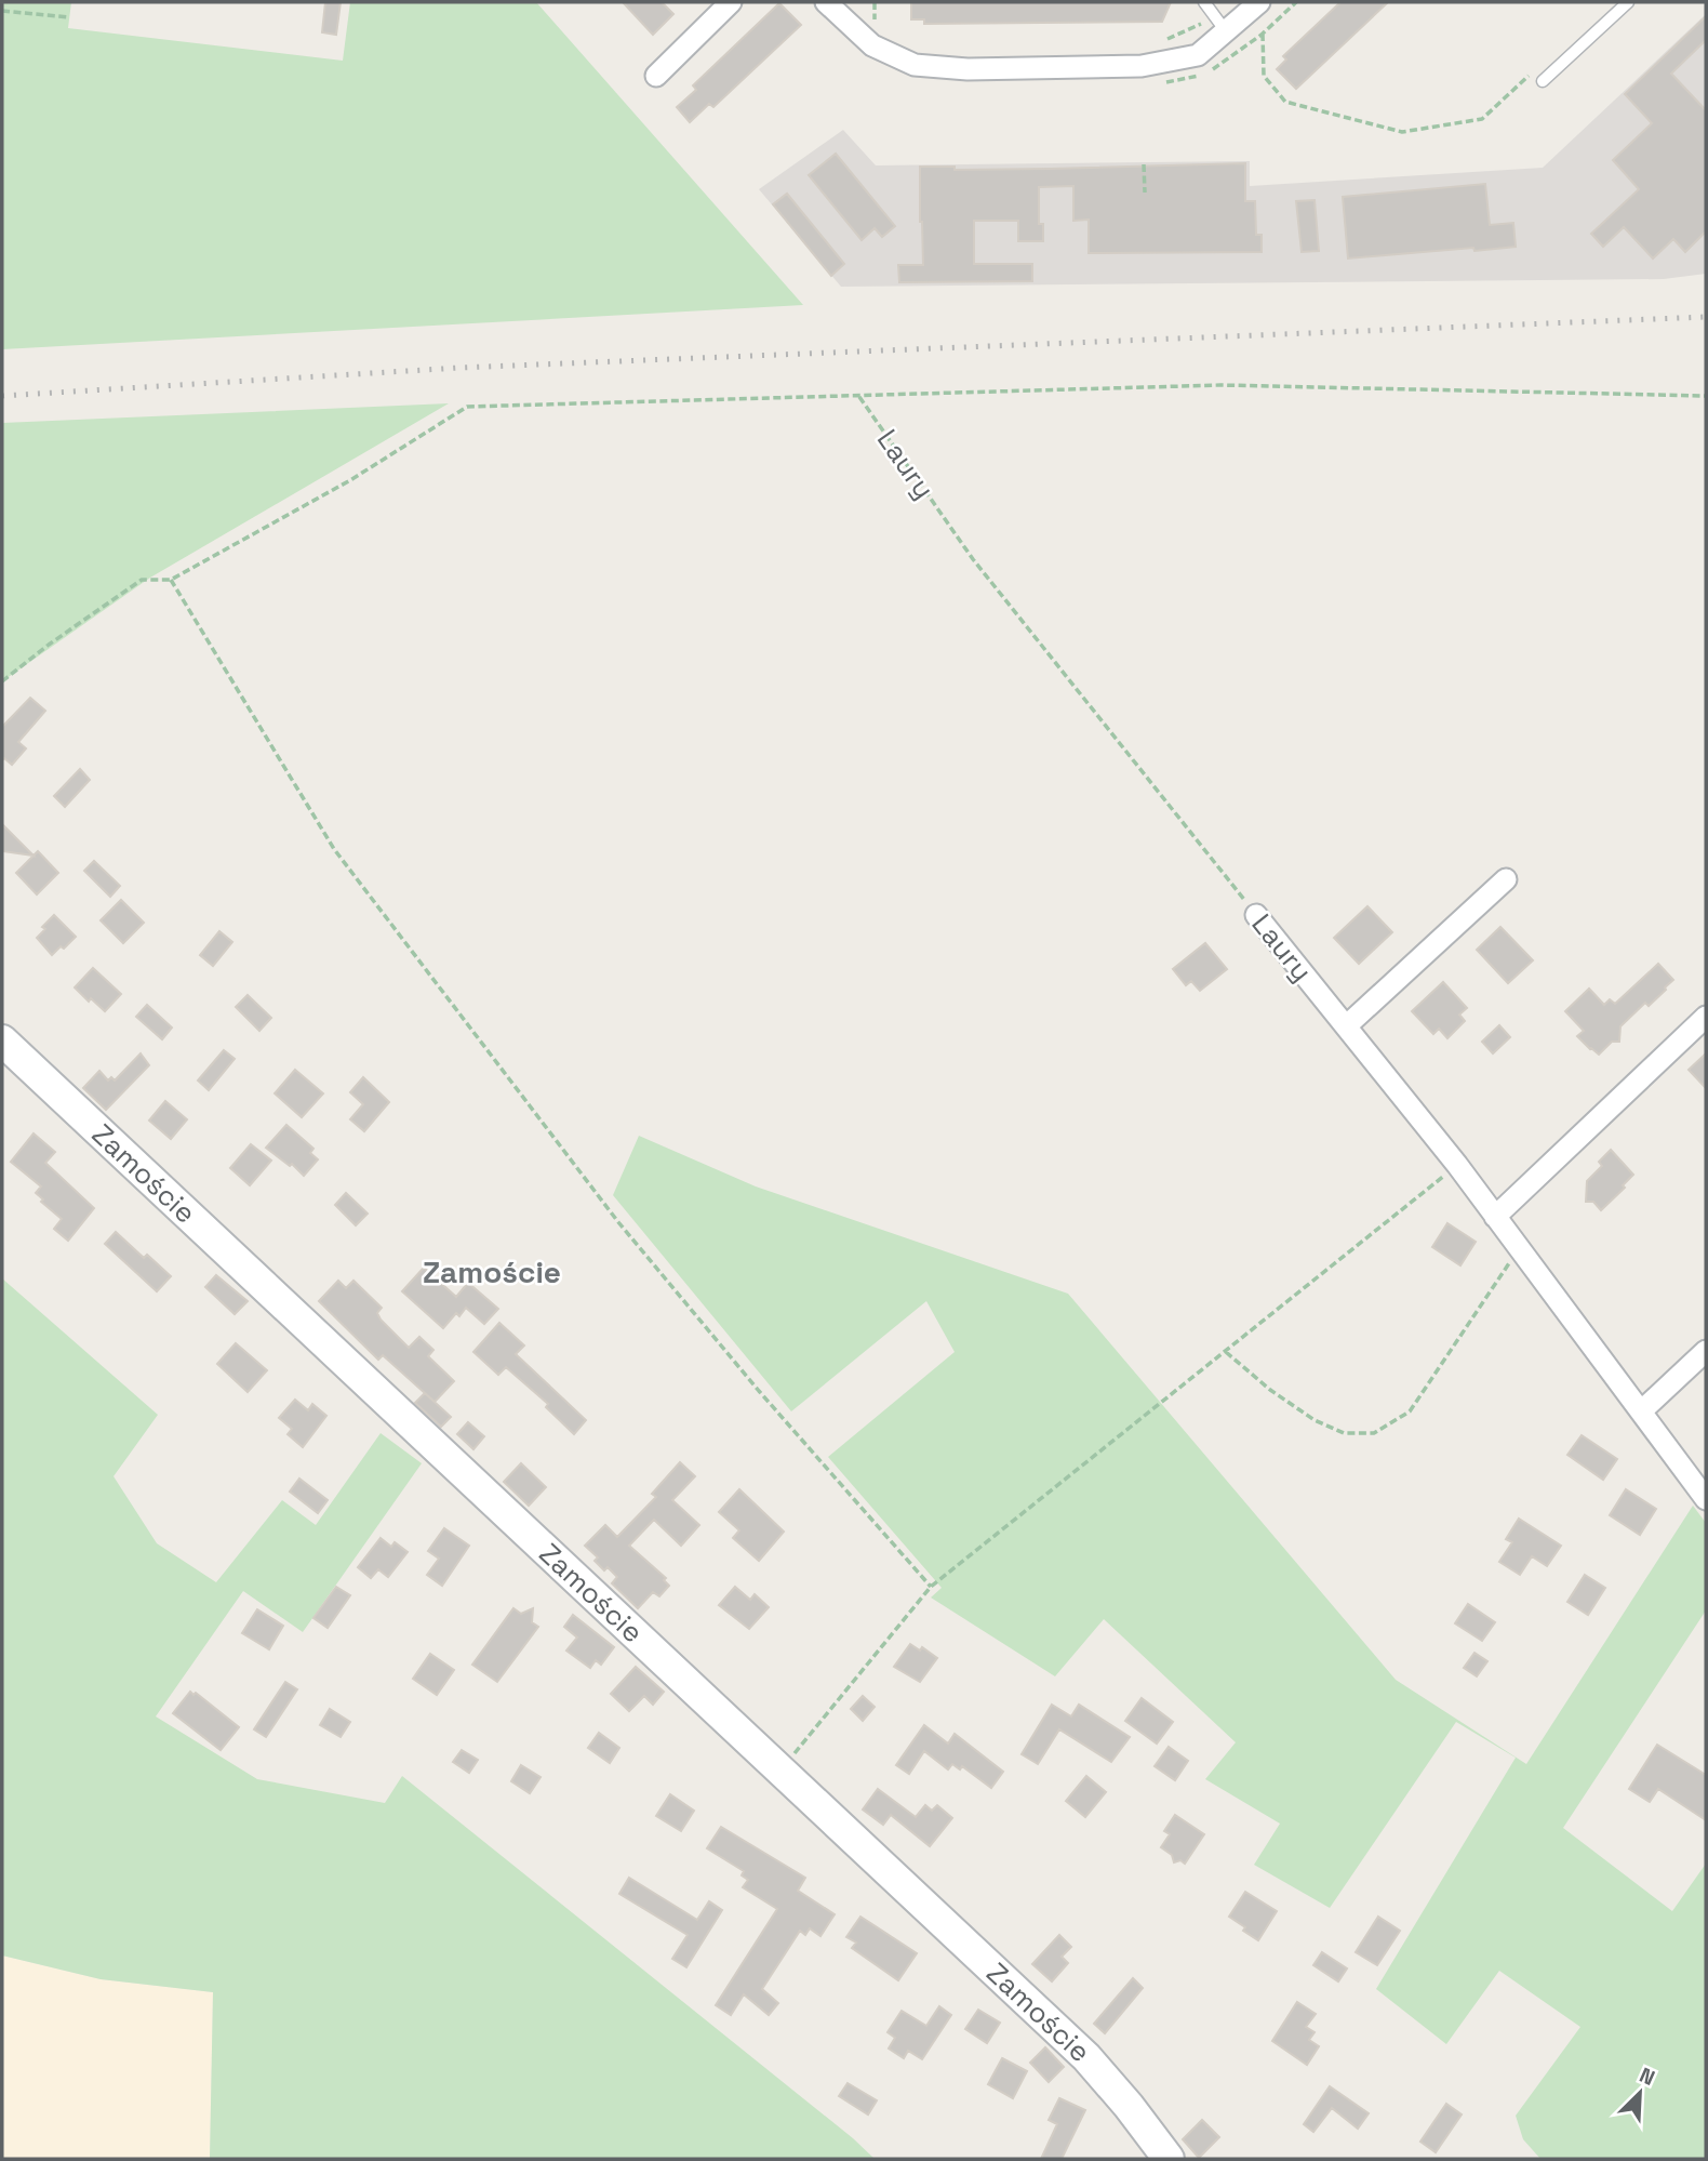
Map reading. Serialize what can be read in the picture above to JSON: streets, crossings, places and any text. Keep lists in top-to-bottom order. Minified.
{"streets":{"street":["Laury","Zamoście"]},"districts":["Zamoście"],"north":"top right"}
